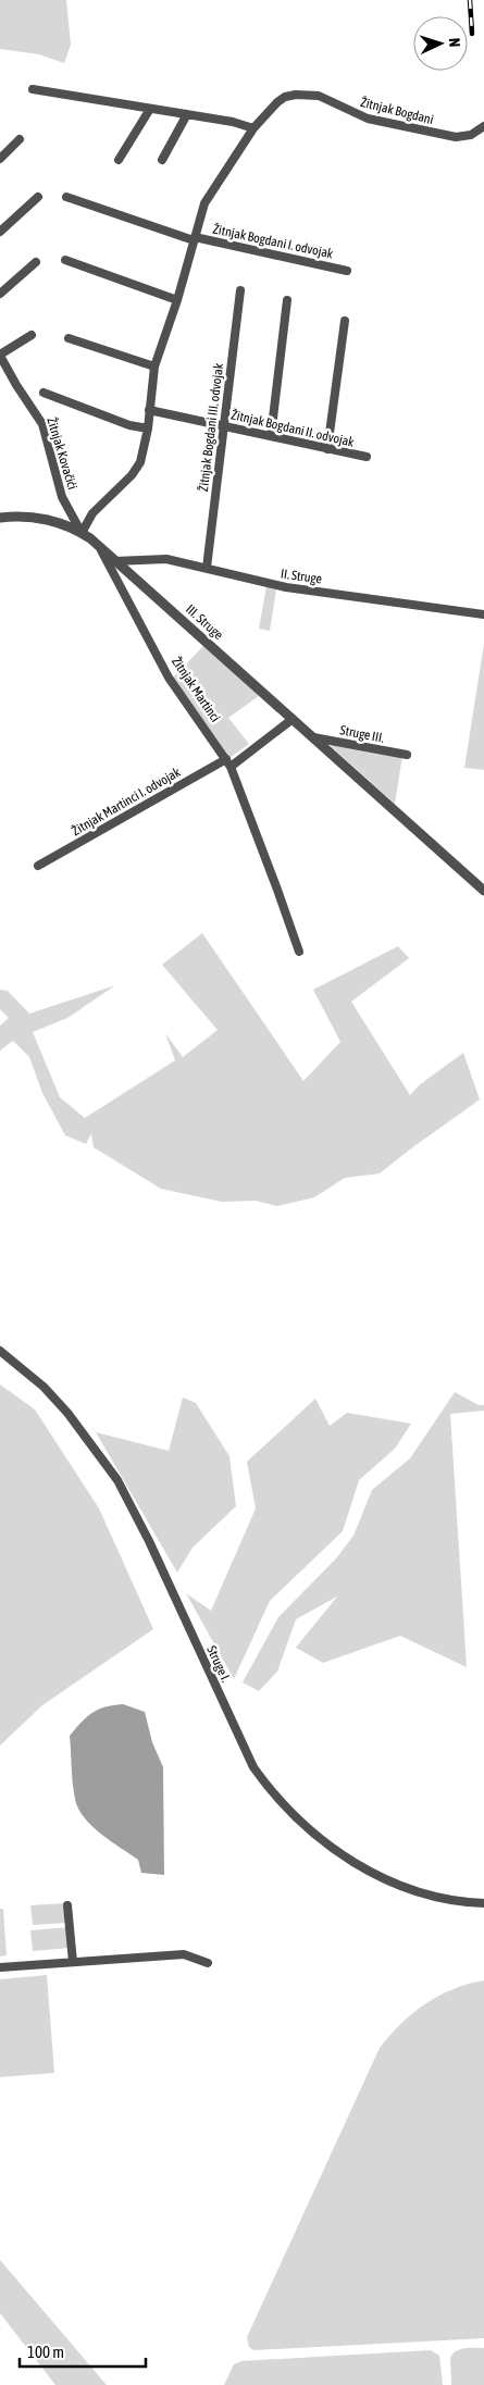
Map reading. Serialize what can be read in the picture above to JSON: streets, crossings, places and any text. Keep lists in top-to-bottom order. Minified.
{"streets":{"street":["Žitnjak Bogdani","Žitnjak Bogdani I. odvojak","Žitnjak Bogdani III. odvojak","Žitnjak Bogdani II. odvojak","Žitnjak Kovačići","II. Struge","III. Struge","Žitnjak Martinci","Struge III.","Žitnjak Martinci I. odvojak","Struge I."]},"crossings":[["Žitnjak Bogdani","Žitnjak Bogdani I. odvojak"],["Žitnjak Bogdani","Žitnjak Bogdani II. odvojak"],["Žitnjak Bogdani","Žitnjak Kovačići"],["Žitnjak Bogdani","Žitnjak Martinci"],["Žitnjak Bogdani III. odvojak","Žitnjak Bogdani II. odvojak"],["Žitnjak Bogdani III. odvojak","II. Struge"],["Žitnjak Kovačići","Žitnjak Martinci"],["II. Struge","III. Struge"],["III. Struge","Žitnjak Martinci"],["III. Struge","Struge III."],["Žitnjak Martinci","Žitnjak Martinci I. odvojak"]],"scale_bar":"100 m","north":"right"}
